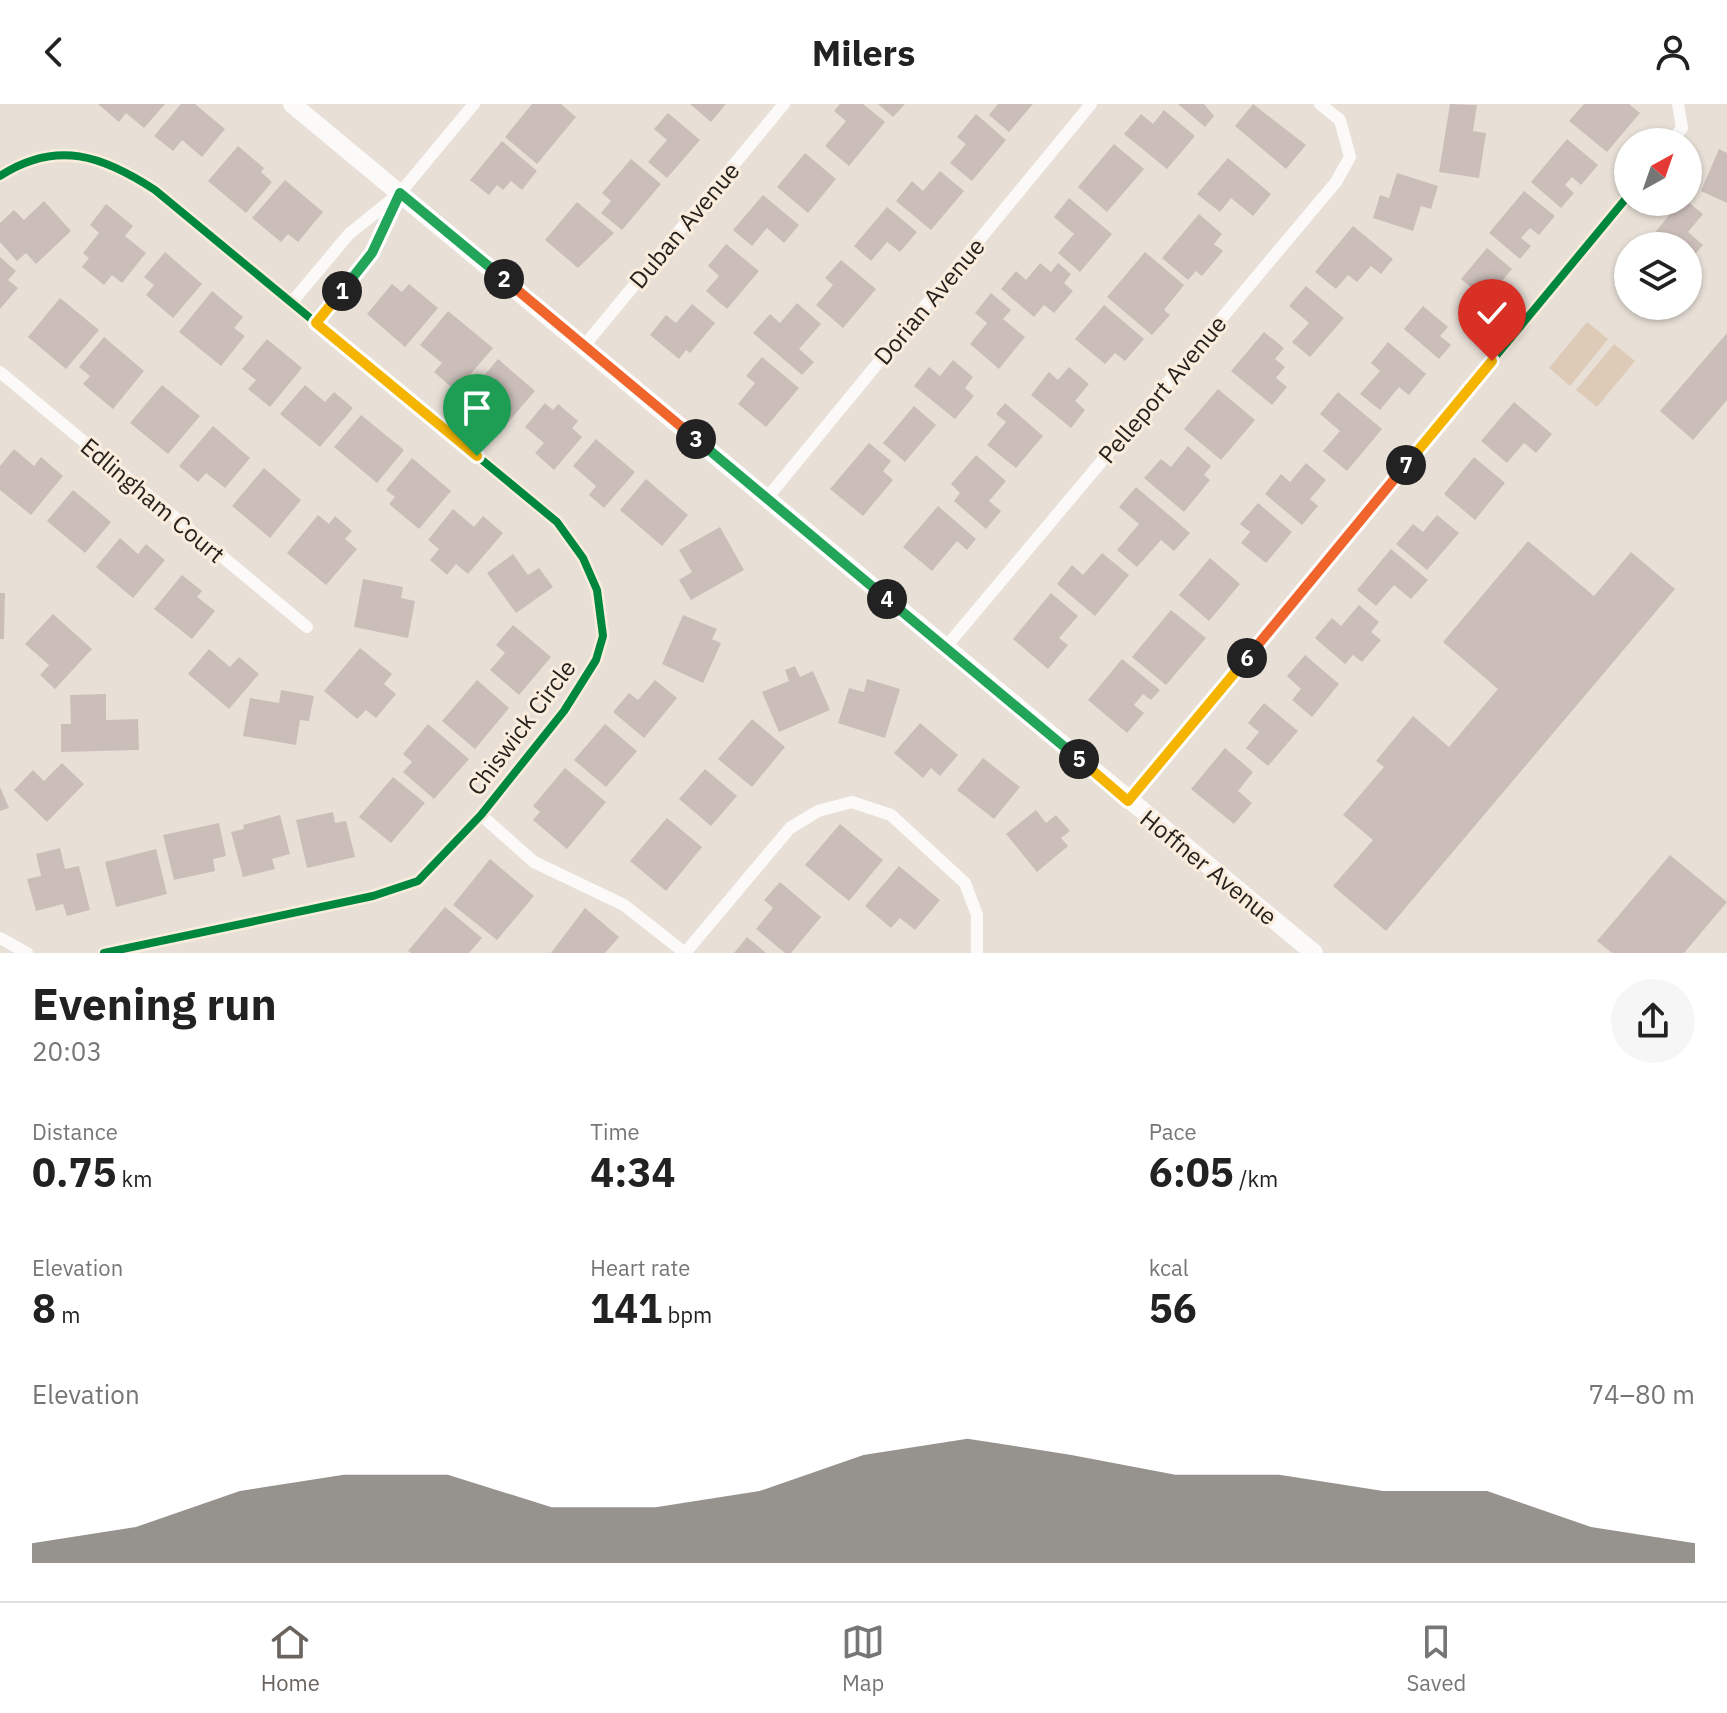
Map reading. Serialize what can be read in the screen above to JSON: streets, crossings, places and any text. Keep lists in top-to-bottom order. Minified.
{"streets":{"main road":["Hoffner Avenue"],"street":["Duban Avenue","Dorian Avenue","Pelleport Avenue","Edlingham Court","Chiswick Circle"]},"crossings":[["Duban Avenue","Hoffner Avenue"],["Dorian Avenue","Hoffner Avenue"],["Pelleport Avenue","Hoffner Avenue"]],"north":"top right","page":{"header":"Milers","pins":["2","1","3","7","4","6","5"],"heading":["Evening run","20:03"],"stats":[["Distance","0.75 km"],["Time","4:34"],["Pace","6:05 /km"],["Elevation","8 m"],["Heart rate","141 bpm"],["kcal","56"]],"chart":["Elevation","74–80 m"],"tabs":["Home","Map","Saved"]}}
